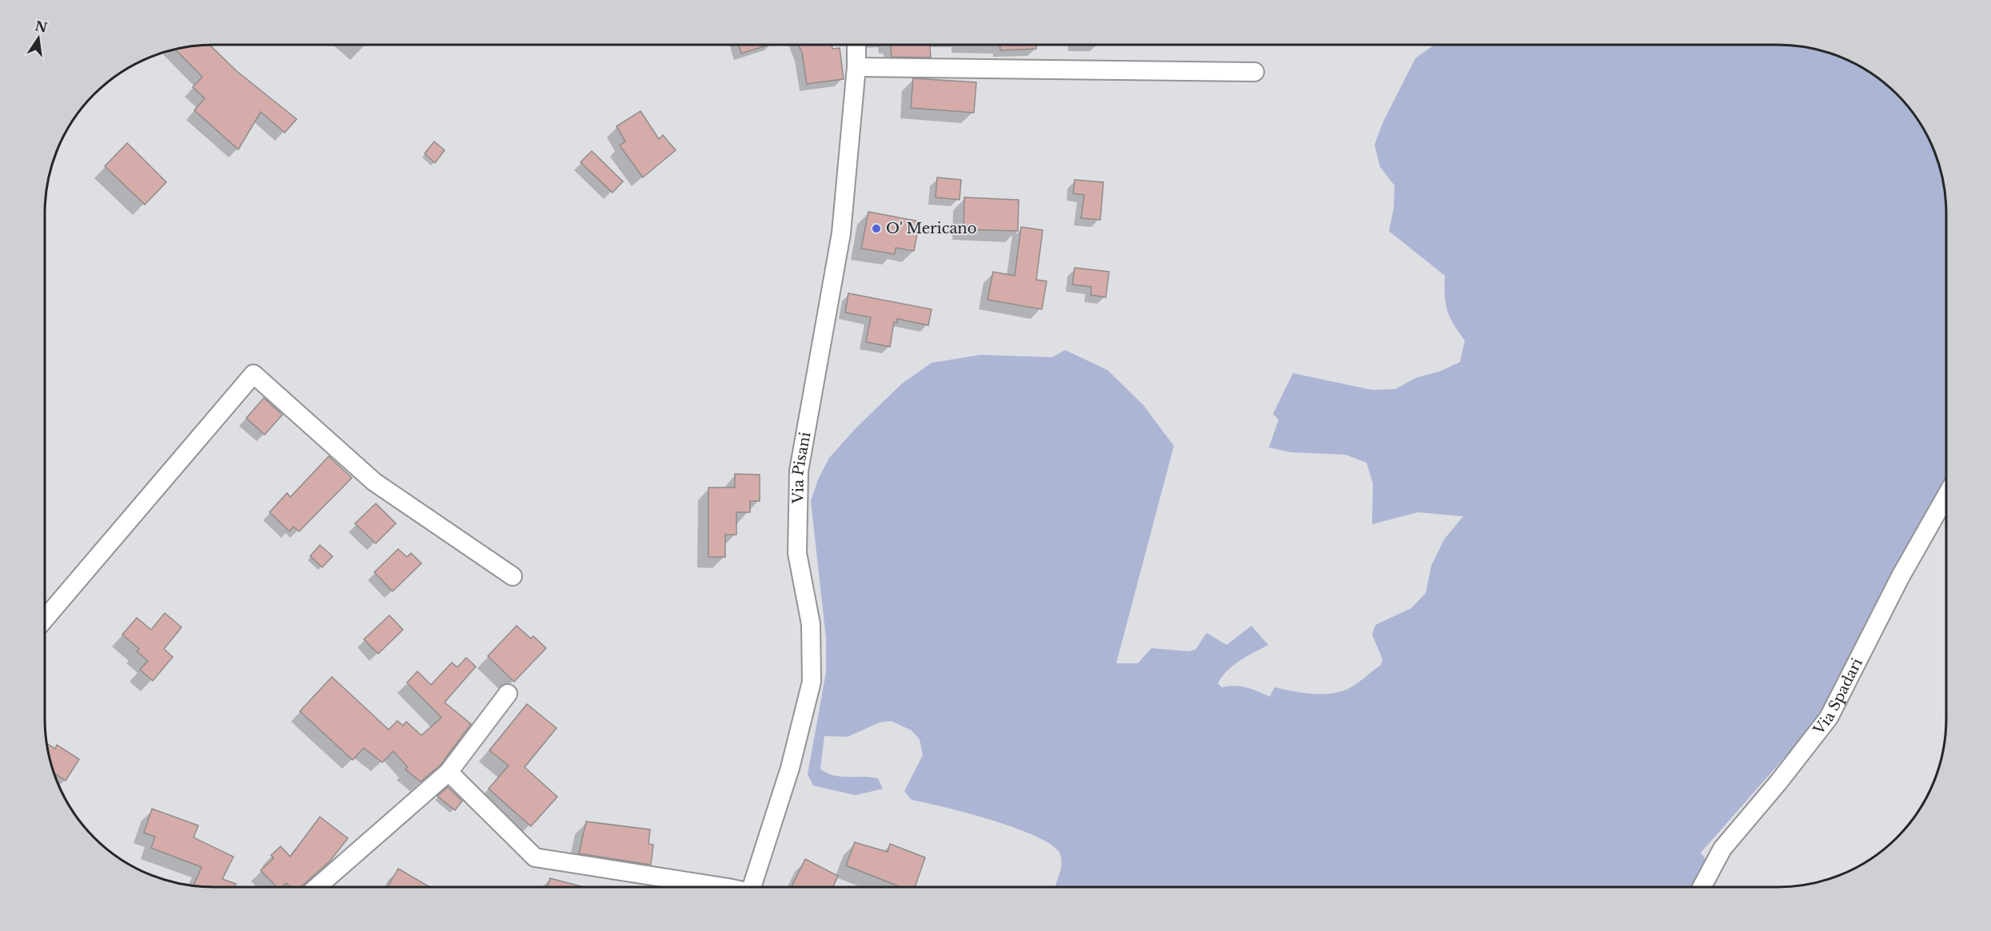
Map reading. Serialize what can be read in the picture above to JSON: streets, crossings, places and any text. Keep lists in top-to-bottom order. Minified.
{"streets":{"street":["Via Pisani","Via Spadari"]},"places":["O' Mericano"],"north":"top"}
